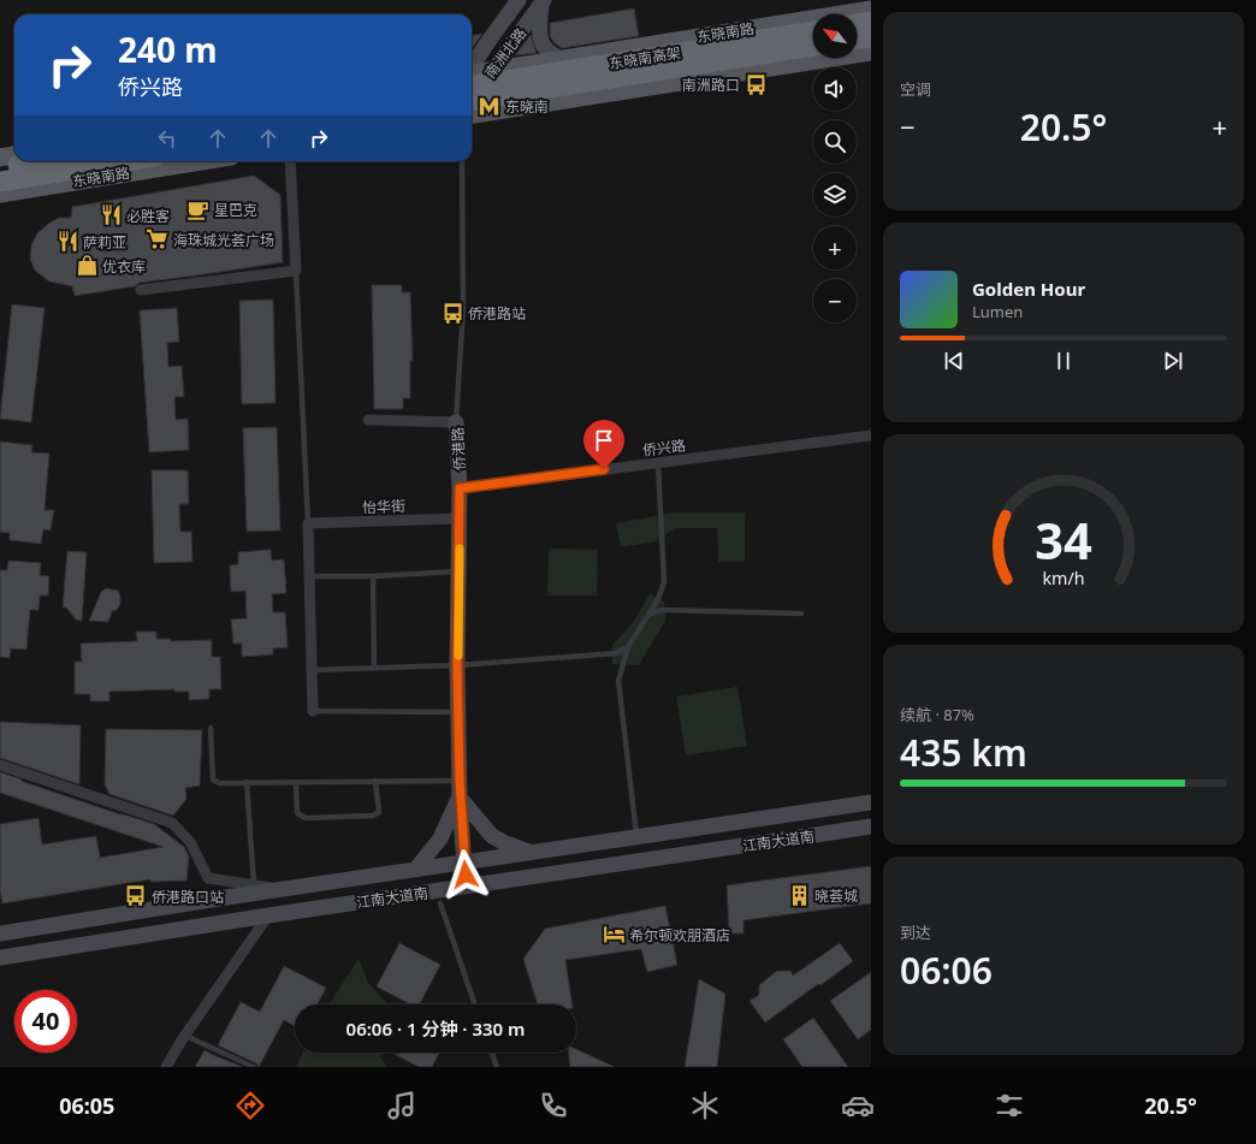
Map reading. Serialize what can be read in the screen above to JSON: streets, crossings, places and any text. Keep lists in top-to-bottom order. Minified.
{"streets":{"highway":["东晓南高架"],"main road":["东晓南路","南洲北路","侨港路","江南大道南"],"street":["侨兴路","怡华街"]},"crossings":[["东晓南路","南洲北路"],["侨兴路","侨港路"],["侨港路","怡华街"],["侨港路","江南大道南"]],"places":{"bus stop":["南洲路口","侨港路站","侨港路口站"],"metro station":["东晓南"],"cafe":["星巴克"],"restaurant":["必胜客","萨莉亚"],"supermarket":["海珠城光荟广场"],"shop":["优衣库"],"building":["晓荟城"],"hotel":["希尔顿欢朋酒店"]},"north":"top left","page":{"tile":["空调",["续航 · 87%","435 km"],["到达","06:06"]],"map_buttons":["+","−"],"turn":["240 m","侨兴路"],"heat":["−","20.5°","+"],"song":["Golden Hour","Lumen"],"limit":"40","trip":"06:06 · 1 分钟 · 330 m","tabs":["06:05","20.5°"],"gauge":["34","km/h"]}}
